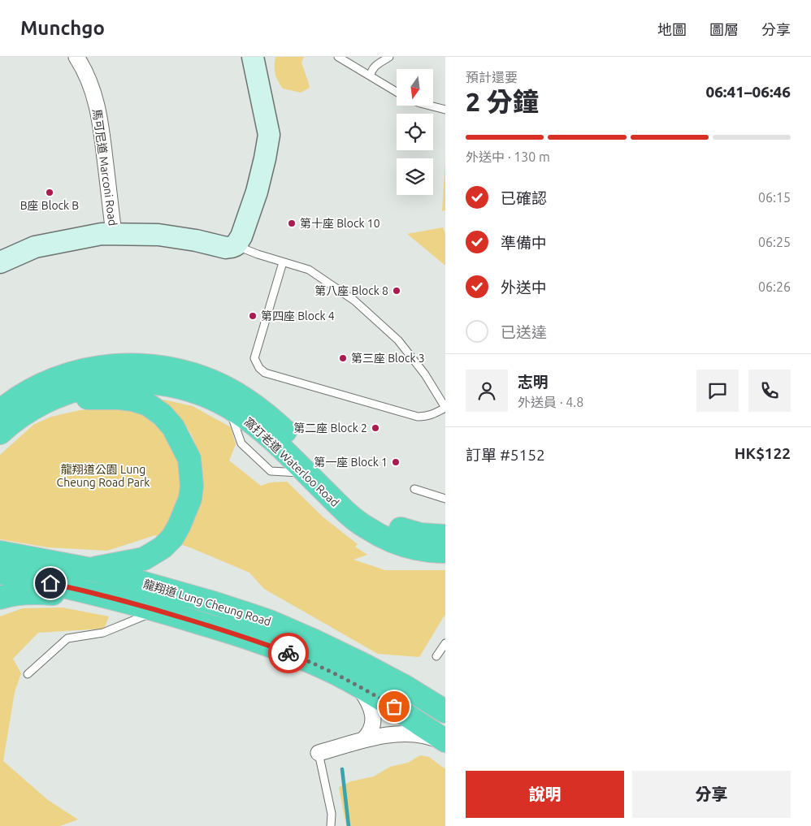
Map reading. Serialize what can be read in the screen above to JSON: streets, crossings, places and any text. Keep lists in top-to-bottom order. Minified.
{"streets":{"highway":["窩打老道 Waterloo Road","龍翔道 Lung Cheung Road"],"street":["馬可尼道 Marconi Road"]},"parks":["龍翔道公園 Lung Cheung Road Park"],"places":["B座 Block B","第十座 Block 10","第八座 Block 8","第四座 Block 4","第三座 Block 3","第二座 Block 2","第一座 Block 1"],"north":"bottom","page":{"header":"Munchgo","nav":["地圖","圖層","分享"],"heading":["2 分鐘","預計還要","06:41–06:46"],"panel":["志明","外送員 · 4.8","訂單 #5152","HK$122"],"bar":"外送中 · 130 m","list":[["已確認","06:15"],["準備中","06:25"],["外送中","06:26"],"已送達"],"buttons":["說明","分享"]}}
